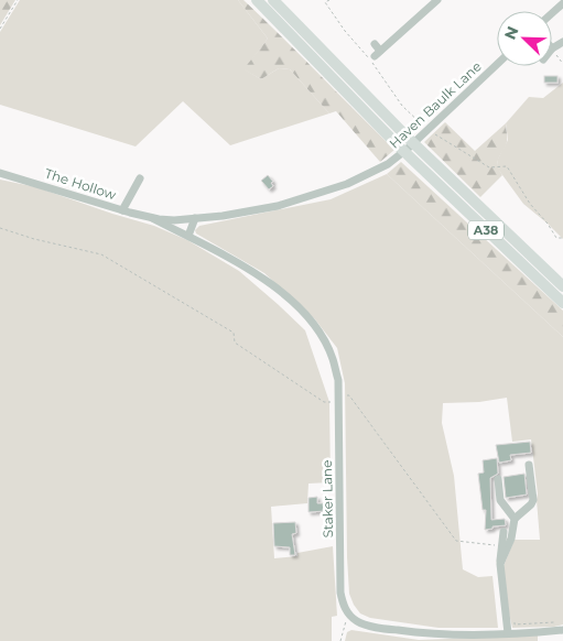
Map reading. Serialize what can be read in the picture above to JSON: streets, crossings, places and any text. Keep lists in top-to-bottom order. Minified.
{"streets":{"highway":["A38"],"street":["Haven Baulk Lane","The Hollow","Staker Lane"]},"crossings":[["Haven Baulk Lane","The Hollow"],["Haven Baulk Lane","Staker Lane"],["The Hollow","Staker Lane"]],"north":"top left"}
